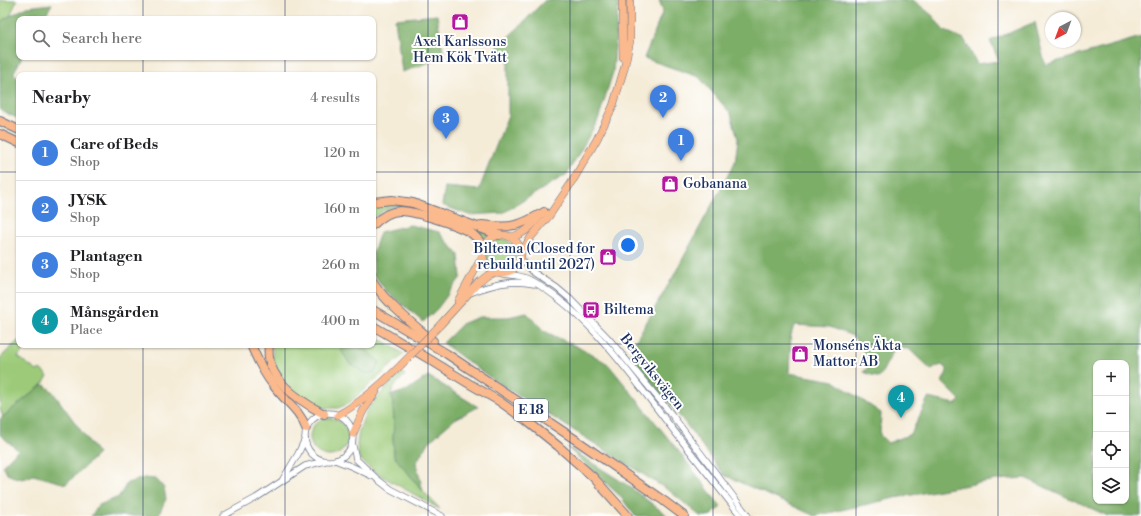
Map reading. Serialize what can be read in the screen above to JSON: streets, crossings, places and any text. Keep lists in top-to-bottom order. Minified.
{"streets":{"highway":["E 18"],"street":["Bergviksvägen"]},"places":{"shop":["Axel Karlssons Hem Kök Tvätt","Gobanana","Biltema (Closed for rebuild until 2027)","Monséns Äkta Mattor AB"],"bus stop":["Biltema"]},"north":"bottom left","page":{"search":"Search here","heading":["Nearby","4 results"],"pins":["2","3","1","4"],"list":[{"mark":"1","name":"Care of Beds","note":"Shop","value":"120 m"},{"mark":"2","name":"JYSK","note":"Shop","value":"160 m"},{"mark":"3","name":"Plantagen","note":"Shop","value":"260 m"},{"mark":"4","name":"Månsgården","note":"Place","value":"400 m"}],"map_buttons":["+","−"]}}
